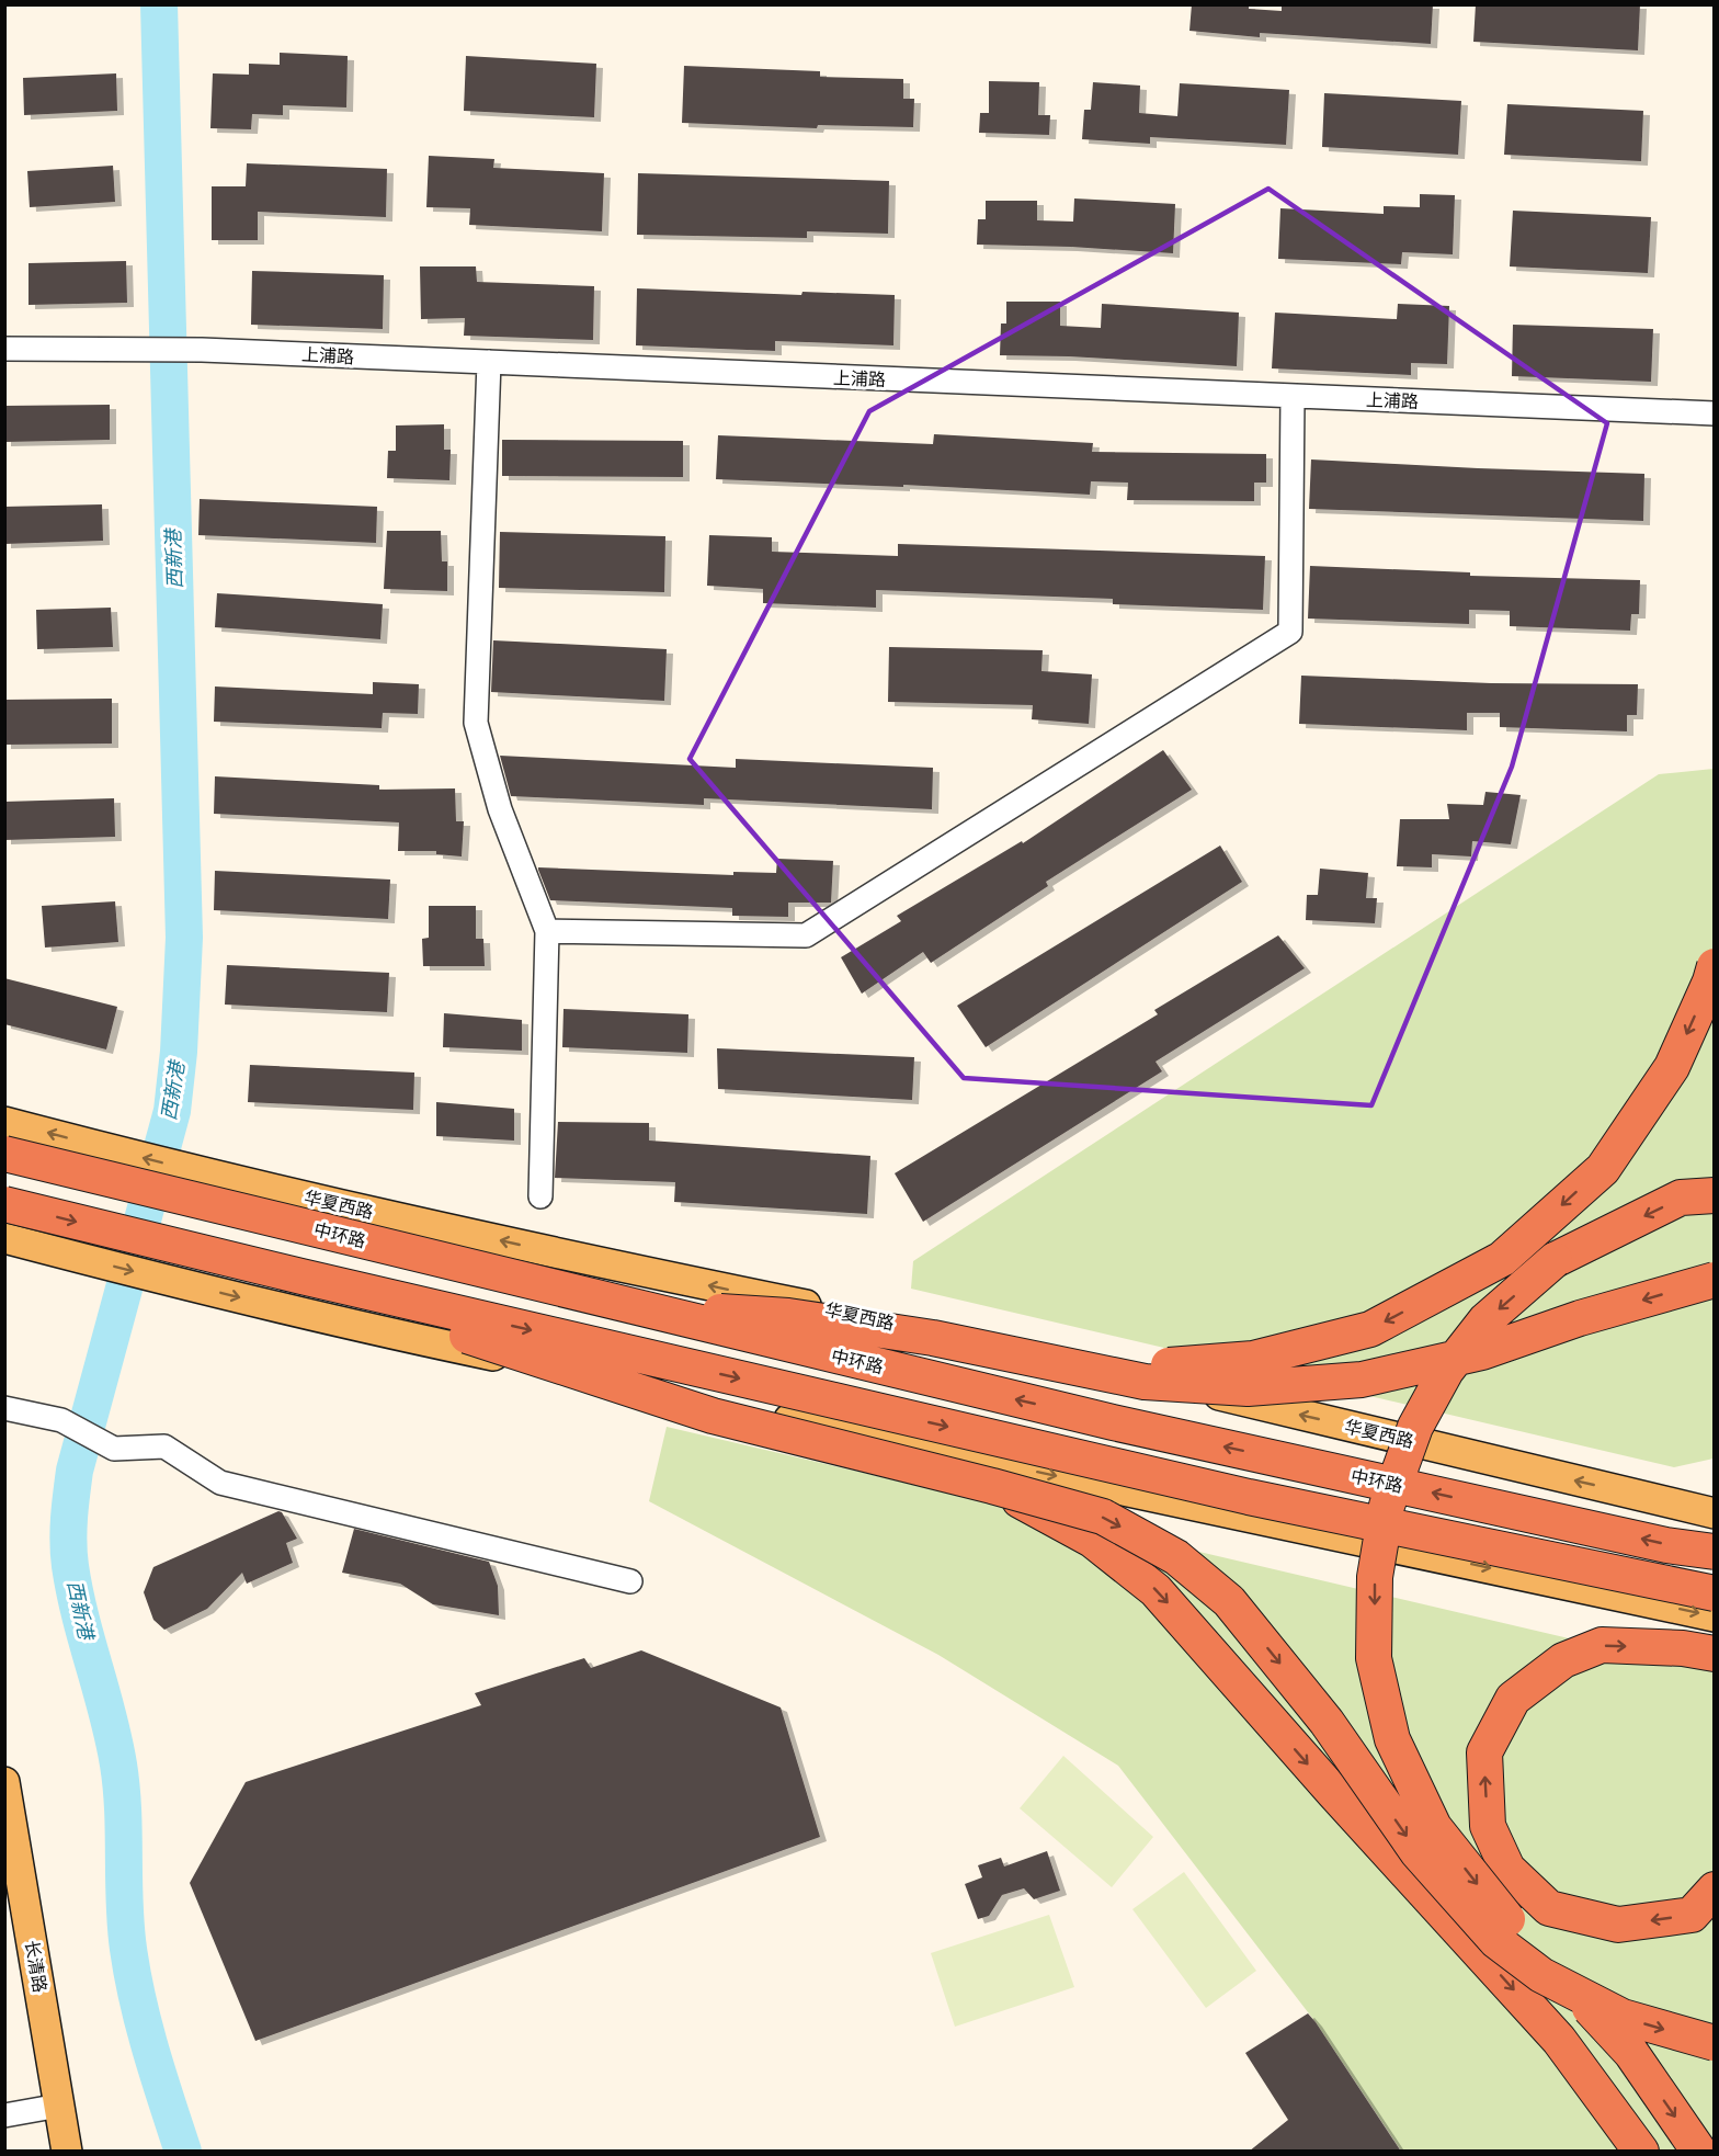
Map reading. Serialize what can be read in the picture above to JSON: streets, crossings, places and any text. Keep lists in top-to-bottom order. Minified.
{"streets":{"highway":["中环路"],"main road":["华夏西路","长清路"],"street":["上浦路"]},"water":["西新港"]}
